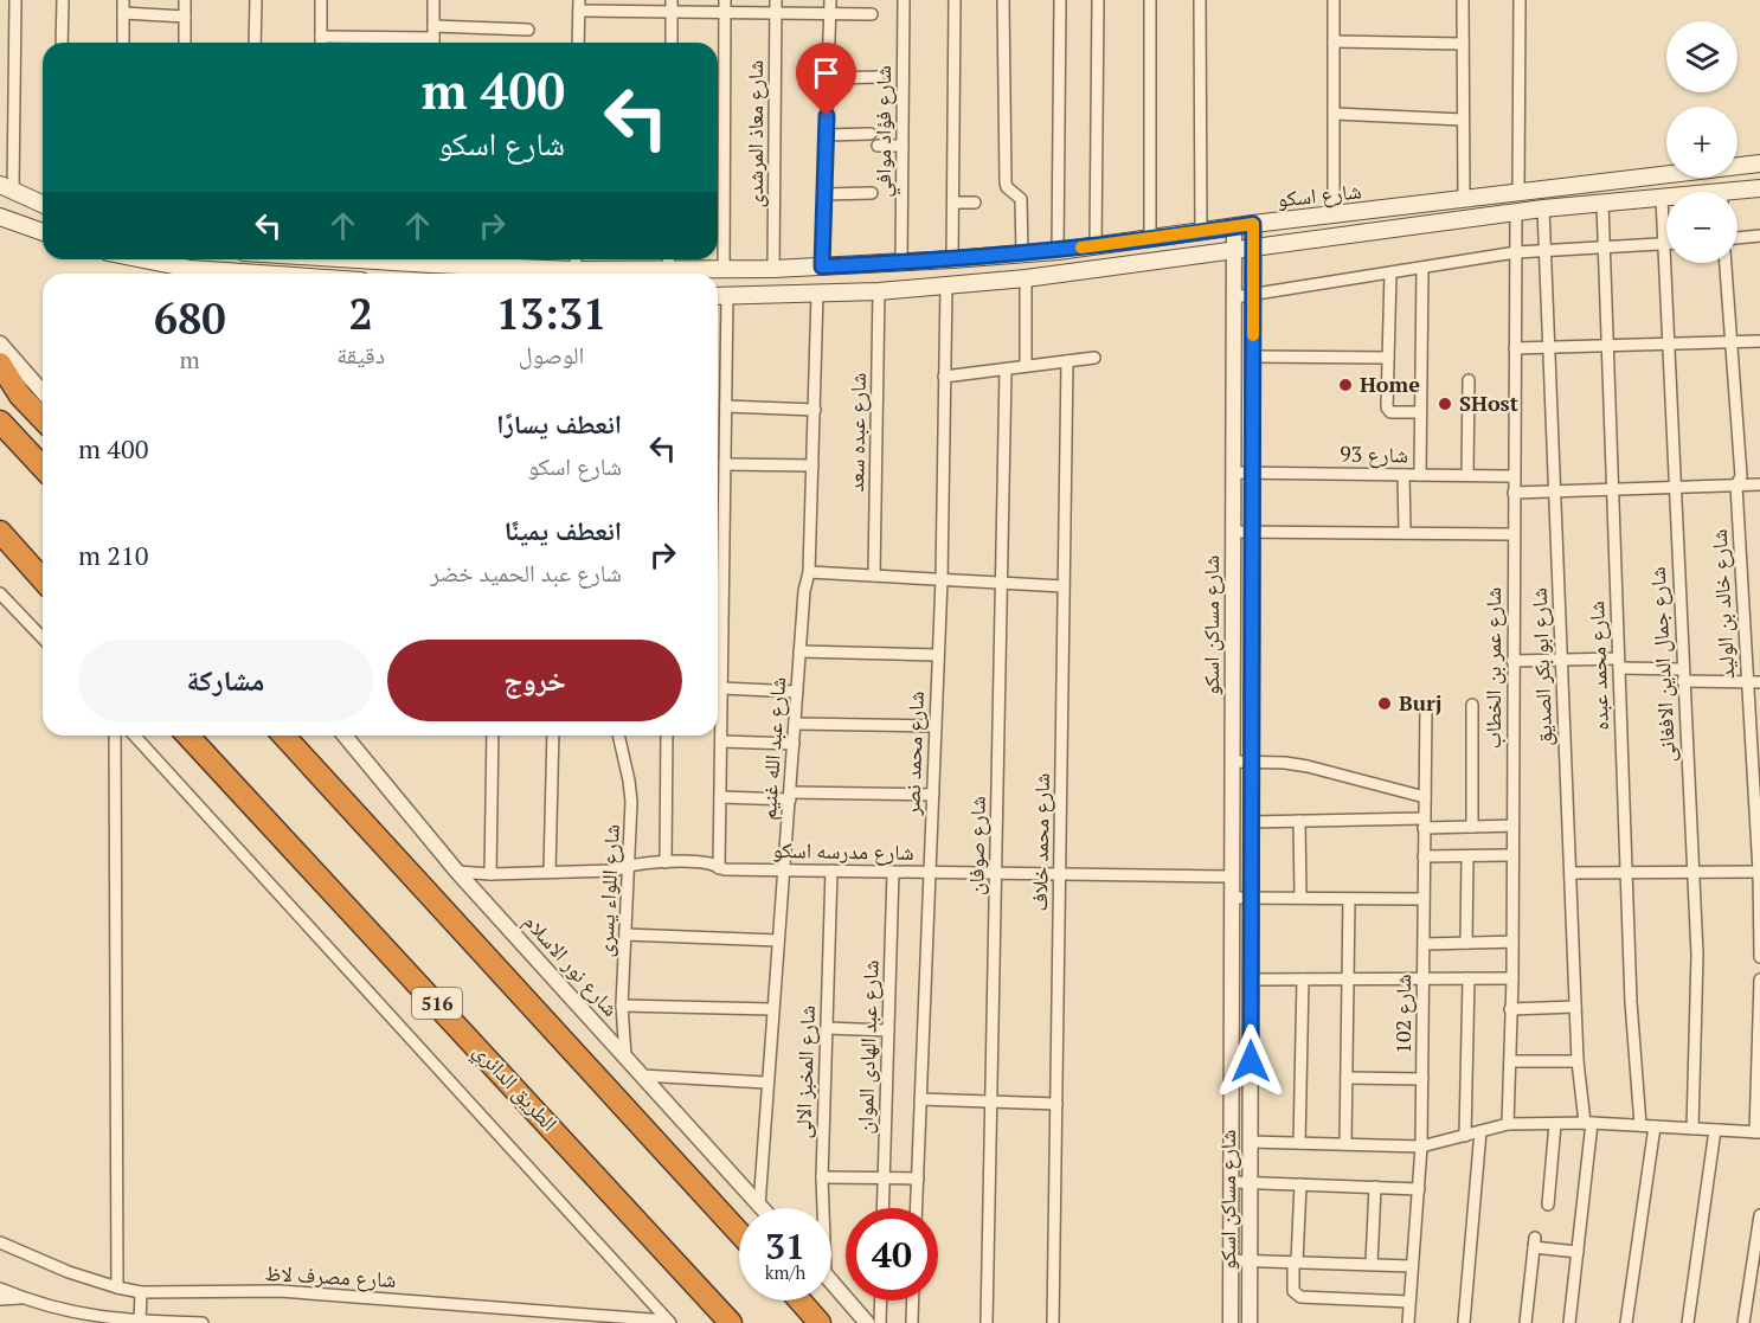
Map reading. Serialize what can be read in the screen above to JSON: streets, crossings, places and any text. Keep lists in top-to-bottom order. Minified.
{"streets":{"highway":["516","الطريق الدائري"],"main road":["شارع اسكو"],"street":["شارع فؤاد موافي","شارع معاذ المرشدى","شارع عبده سعد","شارع 93","شارع خالد بن الوليد","شارع مساكن اسكو","شارع جمال الدين الافغانى","شارع محمد عبده","شارع ابو بكر الصديق","شارع عمر بن الخطاب","شارع عبد الله غنيم","شارع محمد نصر","شارع محمد خلاف","شارع صوفان","شارع مدرسه اسكو","شارع اللواء يسرى","شارع نور الاسلام","شارع 102","شارع عبد الهادى الموان","شارع المخبز الالى","شارع مصرف لاظ"]},"crossings":[["شارع فؤاد موافي","شارع اسكو"],["شارع معاذ المرشدى","شارع اسكو"],["شارع اسكو","شارع عبده سعد"],["شارع اسكو","شارع مساكن اسكو"],["شارع اسكو","شارع جمال الدين الافغانى"],["شارع اسكو","شارع محمد عبده"],["شارع اسكو","شارع ابو بكر الصديق"],["شارع اسكو","شارع عمر بن الخطاب"],["شارع اسكو","شارع عبد الله غنيم"],["شارع اسكو","شارع محمد نصر"],["شارع 93","شارع مساكن اسكو"],["شارع 93","شارع عمر بن الخطاب"],["شارع مساكن اسكو","شارع مدرسه اسكو"],["شارع عبد الله غنيم","شارع مدرسه اسكو"],["شارع عبد الله غنيم","شارع نور الاسلام"],["شارع محمد نصر","شارع مدرسه اسكو"],["شارع محمد خلاف","شارع مدرسه اسكو"],["شارع صوفان","شارع مدرسه اسكو"],["شارع مدرسه اسكو","شارع اللواء يسرى"],["شارع مدرسه اسكو","شارع نور الاسلام"],["شارع مدرسه اسكو","شارع عبد الهادى الموان"],["شارع مدرسه اسكو","شارع المخبز الالى"],["شارع اللواء يسرى","شارع نور الاسلام"]],"places":["Home","SHost","Burj"],"page":{"map_buttons":["+","−"],"turn":["400 m","شارع اسكو"],"eta":["13:31","الوصول","2","دقيقة","680","m"],"list":[{"name":"انعطف يسارًا","note":"شارع اسكو","value":"400 m"},{"name":"انعطف يمينًا","note":"شارع عبد الحميد خضر","value":"210 m"}],"buttons":["خروج","مشاركة"],"speed":"31 km/h","limit":"40"}}
